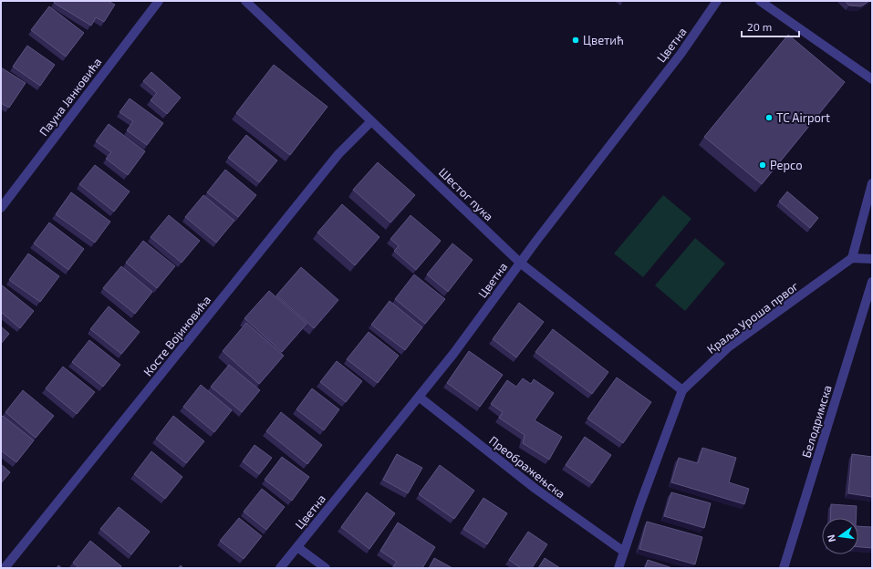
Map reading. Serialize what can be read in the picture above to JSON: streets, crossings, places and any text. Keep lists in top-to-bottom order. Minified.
{"streets":{"street":["Цветна","Пауна Јанковића","Шестог пука","Краља Уроша првог","Косте Војиновића","Белодримска","Преображењска"]},"crossings":[["Цветна","Шестог пука"],["Цветна","Преображењска"],["Шестог пука","Краља Уроша првог"],["Шестог пука","Косте Војиновића"],["Краља Уроша првог","Преображењска"]],"places":["Цветић","TC Airport","Pepco"],"scale_bar":"20 m","north":"left"}
